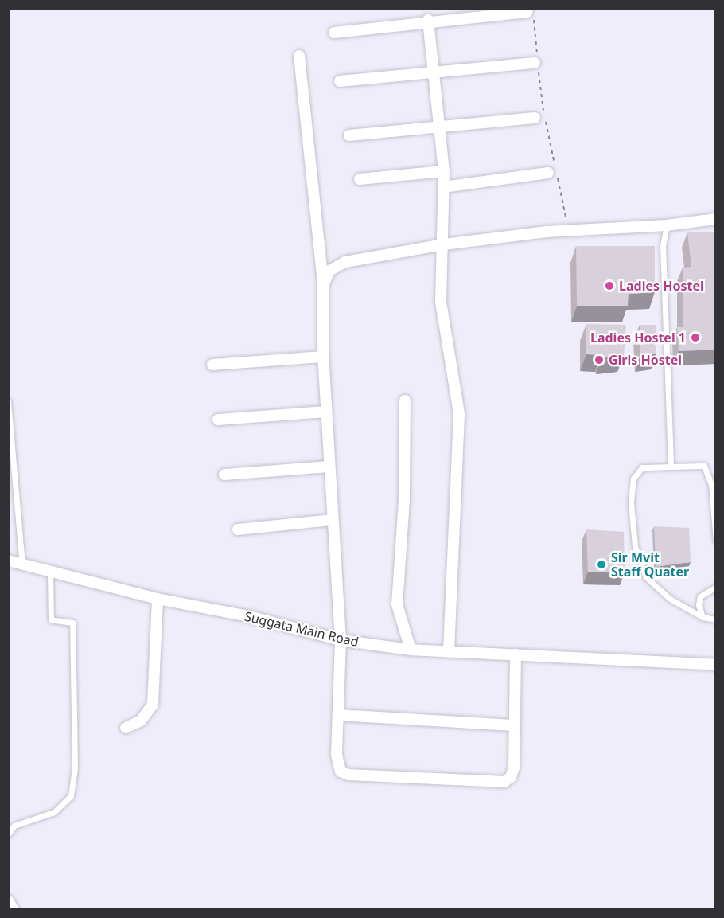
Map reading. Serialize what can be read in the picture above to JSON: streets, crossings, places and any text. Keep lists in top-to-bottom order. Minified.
{"streets":{"street":["Suggata Main Road"]},"places":["Ladies Hostel","Ladies Hostel 1","Girls Hostel","Sir Mvit Staff Quater"]}
